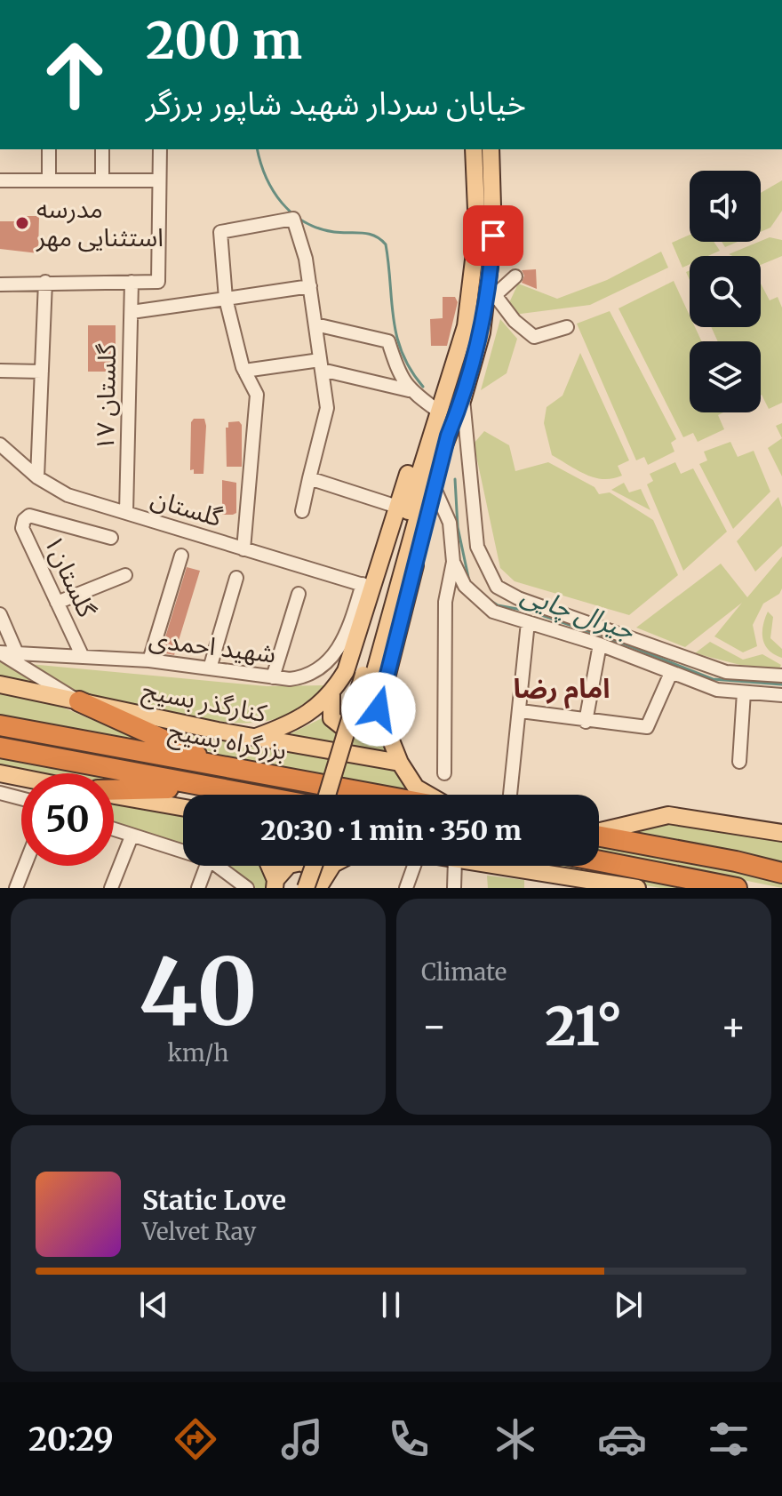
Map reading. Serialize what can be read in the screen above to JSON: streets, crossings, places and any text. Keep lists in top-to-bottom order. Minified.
{"streets":{"highway":["بزرگراه بسیج"],"main road":["کنارگذر بسیج"],"street":["گلستان ۱۷","گلستان","گلستان۱","شهید احمدی"]},"crossings":[["گلستان ۱۷","گلستان"],["گلستان","شهید احمدی"],["گلستان۱","شهید احمدی"]],"districts":["امام رضا"],"water":["جیرال چایی"],"places":["مدرسه استثنایی مهر"],"page":{"turn":["200 m","خیابان سردار شهید شاپور برزگر"],"limit":"50","trip":"20:30 · 1 min · 350 m","tile":[["40","km/h"],"Climate"],"heat":["−","21°","+"],"song":["Static Love","Velvet Ray"],"tabs":"20:29"}}
